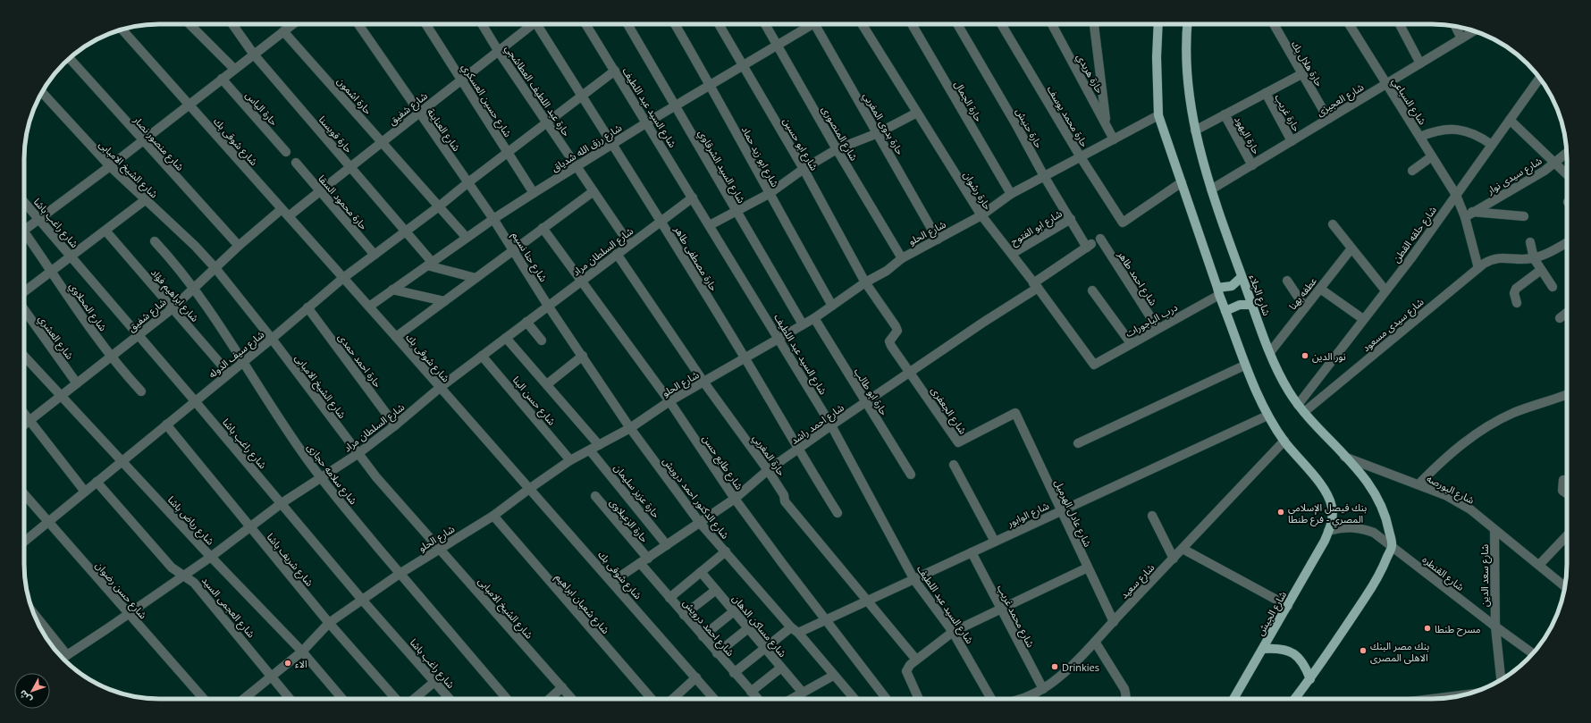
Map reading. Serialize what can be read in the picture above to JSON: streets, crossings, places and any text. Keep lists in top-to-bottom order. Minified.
{"streets":{"main road":["شارع الجلاء","شارع الجيش"],"street":["حارة هلال بك","حارة هريدي","حارة عبد اللطيف العطاشجي","حارة اشمون","شارع العجيزى","شارع حسين العسكري","حارة الجمال","شارع السباعي","شارع السيد عبد اللطيف","حارة الياس","شارع شفيق","حارة غريب","حارة محمد يوسف","حارة بدوى المغربي","حارة حنيش","شارع العناينة","شارع المنصورى","حارة قويسنا","حارة اليهود","شارع شوقى بك","شارع منصور نصار","شارع ابو حسين","شارع رزق الله شدياق","شارع ابو زيد حماد","شارع السيد الشرقاوي","شارع الشيخ الامبابى","شارع سيدى نوار","حارة رشوان","حارة محمود السقا","شارع راغب باشا","شارع ابو الفتوح","شارع الحلو","شارع حلقه القطن","شارع السلطان مراد","شارع حنا نسيم","حارة مصطفى طاهر","شارع احمد طاهر","عطفه بهنا","شارع ابراهيم فؤاد","شارع المحلاوي","درب الباجورات","شارع سيدى مسعود","شارع العشري","شارع سيف الدوله","حارة احمد حمدى","حارة ابو طالب","شارع حسن البنا","شارع الجعفرى","شارع احمد راشد","حارة المغربي","شارع طايع حسن","شارع سلامه حجازى","شارع البورصه","حارة عزيز سليمان","شارع الدكتور احمد درويش","شارع عادل الهرميل","شارع الوابور","شارع رياض باشا","حارة الزعبلاوى","شارع شريف باشا","شارع القنطره","شارع سعد الدين","شارع سعيد","شارع حسن رضوان","شارع شعبان ابراهيم","شارع العجمى السيد","شارع محمد غريب","شارع مساكن الدهان","شارع احمد درويش"]},"crossings":[["حارة هلال بك","شارع العجيزى"],["حارة هريدي","شارع الحلو"],["حارة عبد اللطيف العطاشجي","شارع شفيق"],["حارة عبد اللطيف العطاشجي","شارع رزق الله شدياق"],["حارة عبد اللطيف العطاشجي","شارع السلطان مراد"],["حارة عبد اللطيف العطاشجي","شارع سيف الدوله"],["حارة اشمون","شارع شفيق"],["حارة اشمون","شارع رزق الله شدياق"],["حارة اشمون","شارع سيف الدوله"],["شارع العجيزى","شارع السباعي"],["شارع العجيزى","حارة غريب"],["شارع العجيزى","حارة اليهود"],["شارع العجيزى","شارع الجلاء"],["شارع حسين العسكري","شارع شفيق"],["شارع حسين العسكري","شارع رزق الله شدياق"],["شارع حسين العسكري","شارع سيف الدوله"],["حارة الجمال","شارع الحلو"],["شارع السباعي","شارع سيدى نوار"],["شارع السباعي","شارع حلقه القطن"],["شارع السباعي","شارع سيدى مسعود"],["شارع السيد عبد اللطيف","شارع رزق الله شدياق"],["شارع السيد عبد اللطيف","شارع الحلو"],["شارع السيد عبد اللطيف","شارع السلطان مراد"],["شارع السيد عبد اللطيف","شارع سيف الدوله"],["شارع السيد عبد اللطيف","شارع احمد راشد"],["شارع السيد عبد اللطيف","شارع الوابور"],["شارع شفيق","شارع العناينة"],["شارع شفيق","حارة قويسنا"],["شارع شفيق","شارع شوقى بك"],["شارع شفيق","شارع منصور نصار"],["شارع شفيق","شارع الشيخ الامبابى"],["شارع شفيق","حارة محمود السقا"],["شارع شفيق","شارع راغب باشا"],["شارع شفيق","شارع ابراهيم فؤاد"],["شارع شفيق","شارع المحلاوي"],["شارع شفيق","شارع العشري"],["شارع شفيق","شارع سلامه حجازى"],["شارع شفيق","شارع رياض باشا"],["حارة محمد يوسف","شارع الحلو"],["حارة بدوى المغربي","شارع الحلو"],["حارة حنيش","شارع ابو الفتوح"],["حارة حنيش","شارع الحلو"],["حارة حنيش","شارع احمد راشد"],["شارع العناينة","شارع رزق الله شدياق"],["شارع العناينة","شارع حنا نسيم"],["شارع العناينة","شارع سيف الدوله"],["شارع المنصورى","شارع رزق الله شدياق"],["شارع المنصورى","شارع الحلو"],["حارة قويسنا","شارع رزق الله شدياق"],["حارة قويسنا","شارع سيف الدوله"],["شارع شوقى بك","شارع رزق الله شدياق"],["شارع شوقى بك","شارع الحلو"],["شارع شوقى بك","شارع السلطان مراد"],["شارع شوقى بك","شارع سيف الدوله"],["شارع شوقى بك","شارع احمد راشد"],["شارع ابو حسين","شارع رزق الله شدياق"],["شارع ابو حسين","شارع الحلو"],["شارع ابو حسين","شارع الجعفرى"],["شارع ابو حسين","شارع احمد راشد"],["شارع رزق الله شدياق","شارع ابو زيد حماد"],["شارع رزق الله شدياق","شارع السيد الشرقاوي"],["شارع رزق الله شدياق","شارع حنا نسيم"],["شارع رزق الله شدياق","حارة مصطفى طاهر"],["شارع ابو زيد حماد","شارع الحلو"],["شارع السيد الشرقاوي","شارع الحلو"],["شارع الشيخ الامبابى","شارع الحلو"],["شارع الشيخ الامبابى","شارع السلطان مراد"],["شارع الشيخ الامبابى","شارع سيف الدوله"],["حارة رشوان","شارع ابو الفتوح"],["حارة رشوان","شارع الحلو"],["حارة رشوان","درب الباجورات"],["حارة رشوان","شارع احمد راشد"],["حارة محمود السقا","شارع سيف الدوله"],["شارع راغب باشا","شارع الحلو"],["شارع راغب باشا","شارع السلطان مراد"],["شارع راغب باشا","شارع سيف الدوله"],["شارع الحلو","حارة مصطفى طاهر"],["شارع الحلو","حارة ابو طالب"],["شارع الحلو","شارع حسن البنا"],["شارع الحلو","حارة المغربي"],["شارع الحلو","شارع طايع حسن"],["شارع الحلو","شارع سلامه حجازى"],["شارع الحلو","حارة عزيز سليمان"],["شارع الحلو","شارع الدكتور احمد درويش"],["شارع الحلو","شارع رياض باشا"],["شارع الحلو","شارع شريف باشا"],["شارع الحلو","شارع شعبان ابراهيم"],["شارع الحلو","شارع العجمى السيد"],["شارع حلقه القطن","شارع الجلاء"],["شارع السلطان مراد","شارع حنا نسيم"],["شارع السلطان مراد","حارة مصطفى طاهر"],["شارع السلطان مراد","حارة احمد حمدى"],["شارع السلطان مراد","شارع حسن البنا"],["شارع السلطان مراد","حارة المغربي"],["شارع السلطان مراد","شارع طايع حسن"],["شارع السلطان مراد","شارع سلامه حجازى"],["شارع السلطان مراد","شارع الدكتور احمد درويش"],["شارع السلطان مراد","شارع رياض باشا"],["شارع السلطان مراد","شارع شريف باشا"],["شارع السلطان مراد","شارع حسن رضوان"],["شارع السلطان مراد","شارع العجمى السيد"],["شارع حنا نسيم","شارع الدكتور احمد درويش"],["حارة مصطفى طاهر","شارع سيف الدوله"],["حارة مصطفى طاهر","شارع احمد راشد"],["شارع احمد طاهر","درب الباجورات"],["عطفه بهنا","شارع الجلاء"],["شارع ابراهيم فؤاد","شارع سيف الدوله"],["شارع الجلاء","شارع سيدى مسعود"],["شارع الجلاء","شارع البورصه"],["شارع الجلاء","شارع القنطره"],["شارع سيف الدوله","حارة احمد حمدى"],["شارع سيف الدوله","شارع سلامه حجازى"],["شارع سيف الدوله","شارع رياض باشا"],["شارع سيف الدوله","شارع شريف باشا"],["شارع سيف الدوله","شارع حسن رضوان"],["شارع سيف الدوله","شارع العجمى السيد"],["حارة ابو طالب","شارع احمد راشد"],["شارع الجعفرى","شارع احمد راشد"],["شارع الجعفرى","شارع عادل الهرميل"],["شارع احمد راشد","حارة المغربي"],["شارع احمد راشد","شارع طايع حسن"],["شارع احمد راشد","حارة عزيز سليمان"],["شارع احمد راشد","شارع الدكتور احمد درويش"],["شارع احمد راشد","حارة الزعبلاوى"],["شارع احمد راشد","شارع احمد درويش"],["حارة المغربي","شارع الوابور"],["شارع طايع حسن","شارع الوابور"],["شارع البورصه","شارع سعد الدين"],["شارع الدكتور احمد درويش","شارع الوابور"],["شارع عادل الهرميل","شارع الوابور"],["شارع عادل الهرميل","شارع سعيد"],["شارع الوابور","شارع محمد غريب"],["شارع الوابور","شارع مساكن الدهان"],["شارع الوابور","شارع احمد درويش"],["شارع القنطره","شارع سعد الدين"],["شارع القنطره","شارع الجيش"],["شارع سعيد","شارع محمد غريب"]],"places":["نور الدين","بنك فيصل الإسلامي المصري - فرع طنطا","مسرح طنطا","بنك مصر البنك الاهلى المصرى","الاء","Drinkies"],"north":"bottom left"}
